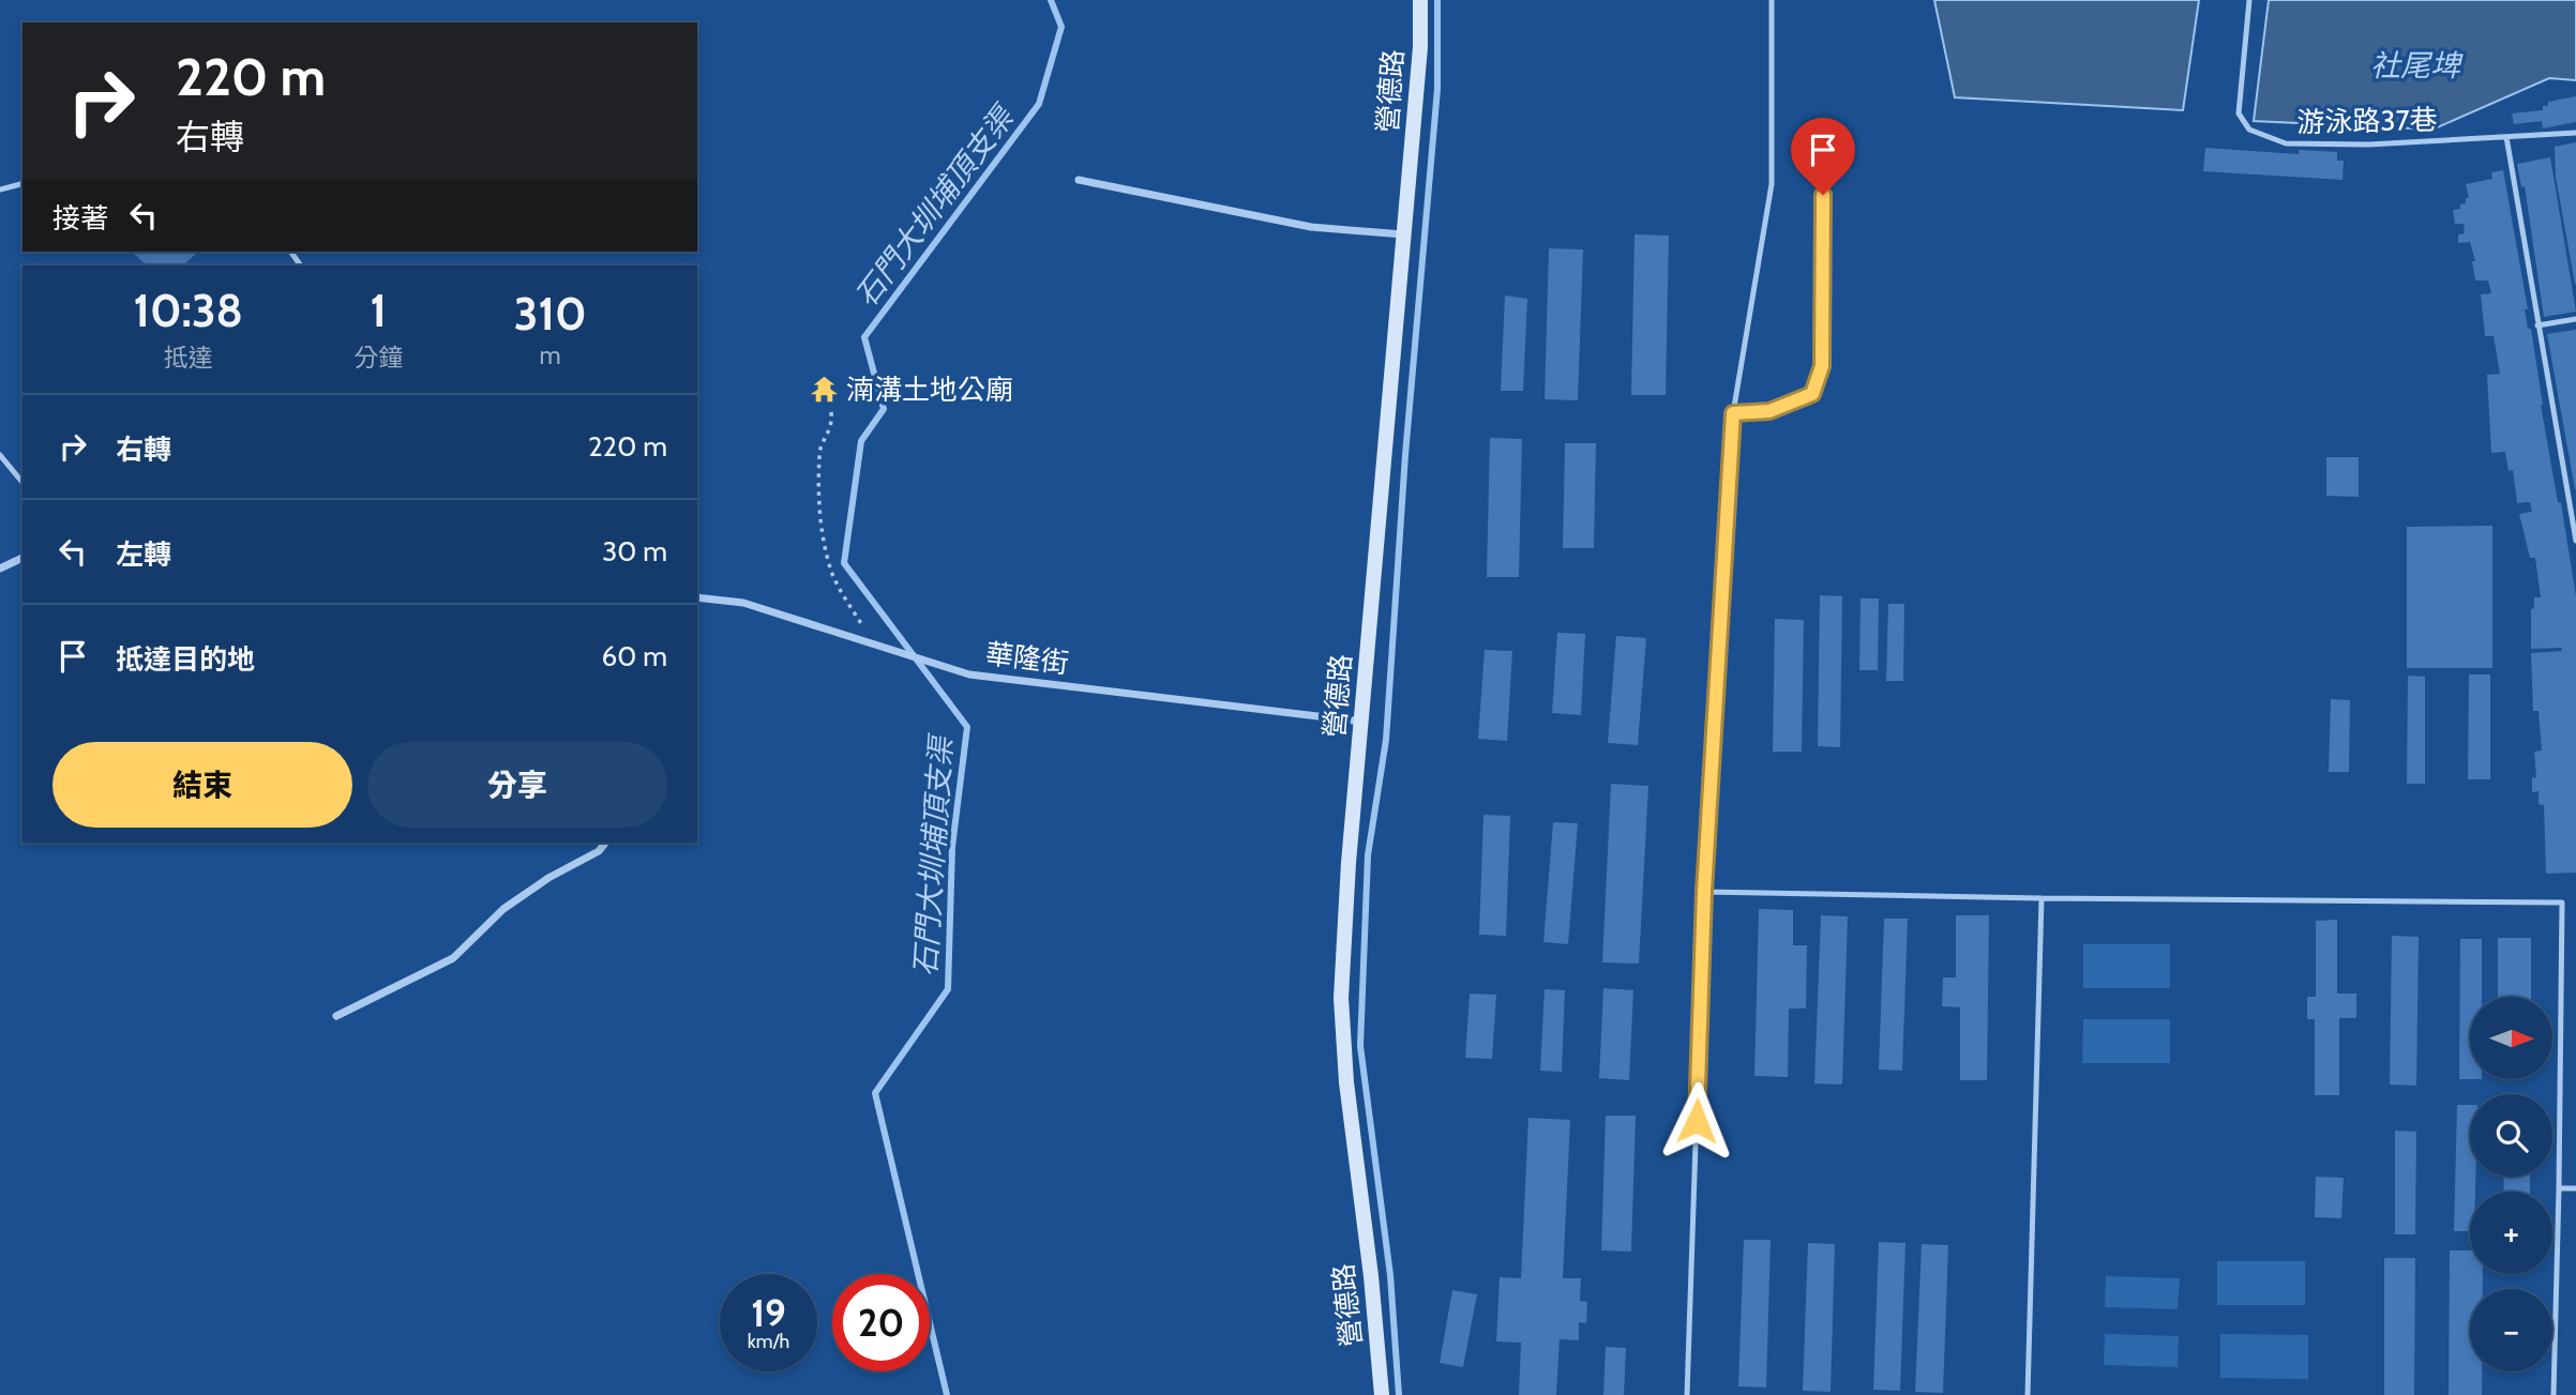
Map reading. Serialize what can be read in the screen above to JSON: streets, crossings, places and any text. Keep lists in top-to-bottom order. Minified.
{"streets":{"street":["營德路","華隆街"],"lane":["游泳路37巷"]},"crossings":[["營德路","華隆街"]],"water":["社尾埤","石門大圳埔頂支渠"],"places":{"temple":["湳溝土地公廟"]},"north":"right","page":{"turn":["220 m","右轉"],"then":"接著","eta":["10:38","抵達","1","分鐘","310","m"],"list":[{"name":"右轉","value":"220 m"},{"name":"左轉","value":"30 m"},{"name":"抵達目的地","value":"60 m"}],"buttons":["結束","分享"],"map_buttons":["+","−"],"speed":"19 km/h","limit":"20"}}
